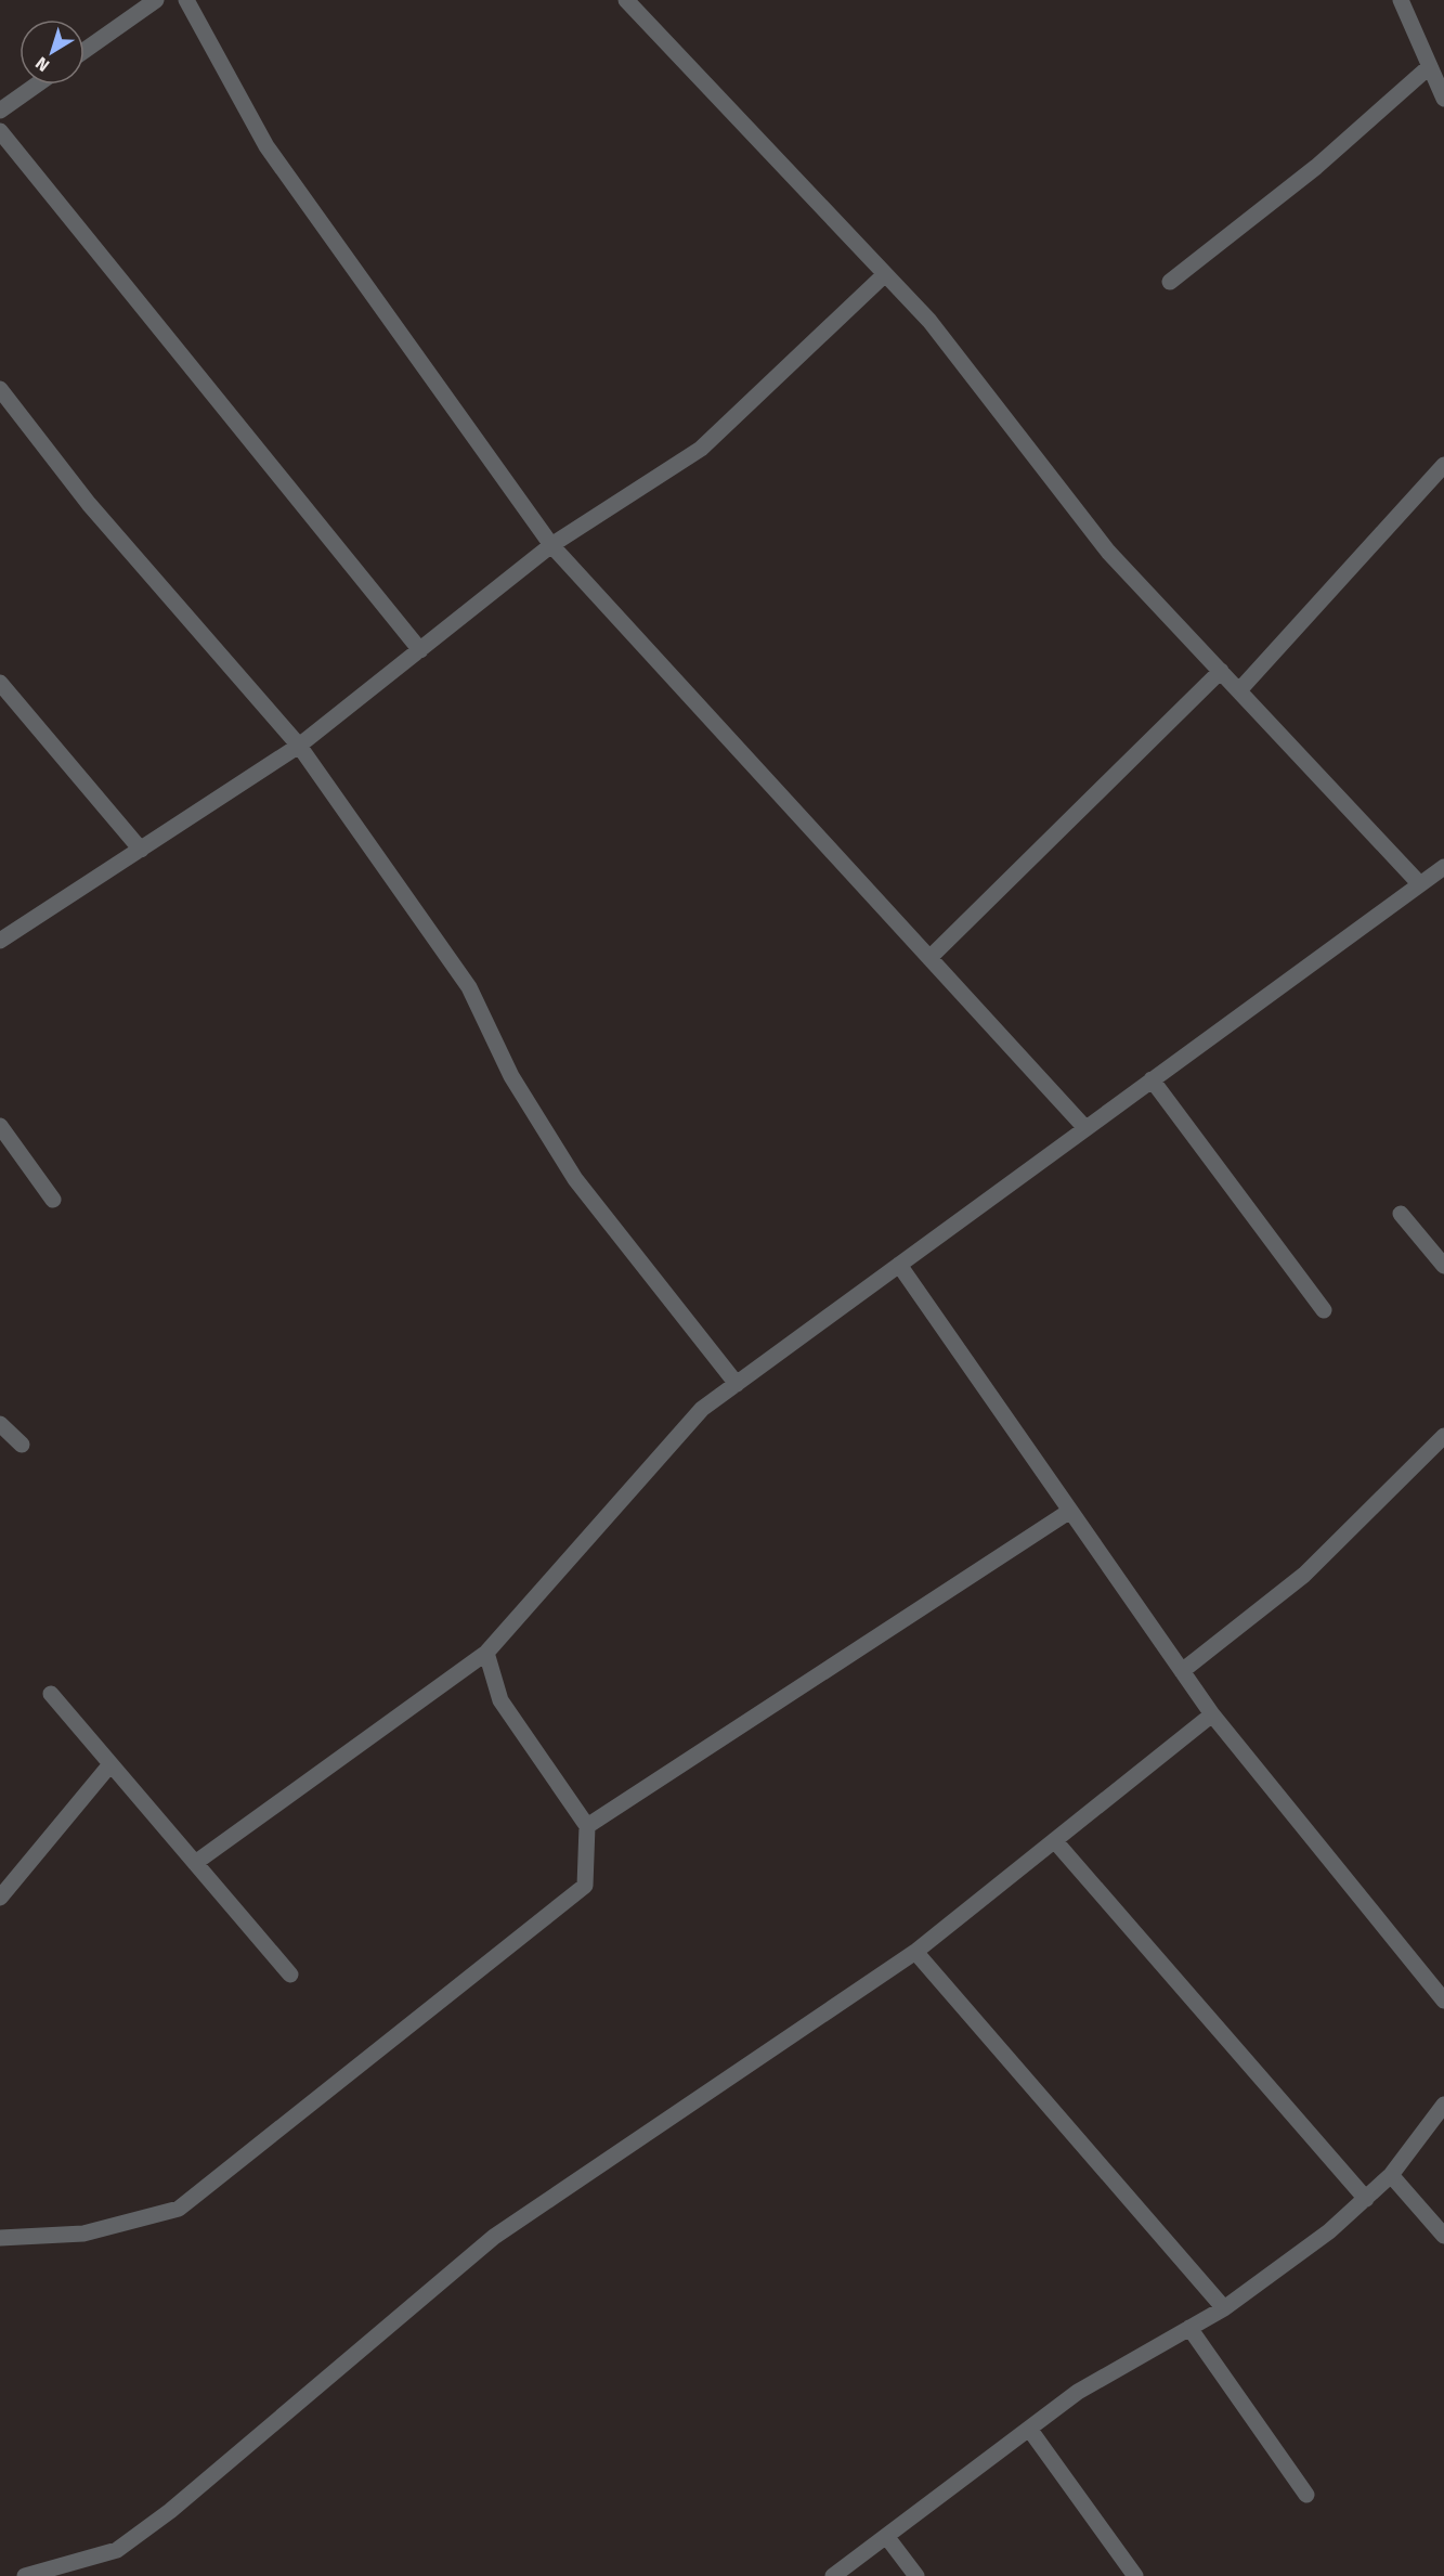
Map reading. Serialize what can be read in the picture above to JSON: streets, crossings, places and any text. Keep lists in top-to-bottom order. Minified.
{"north":"bottom left"}
